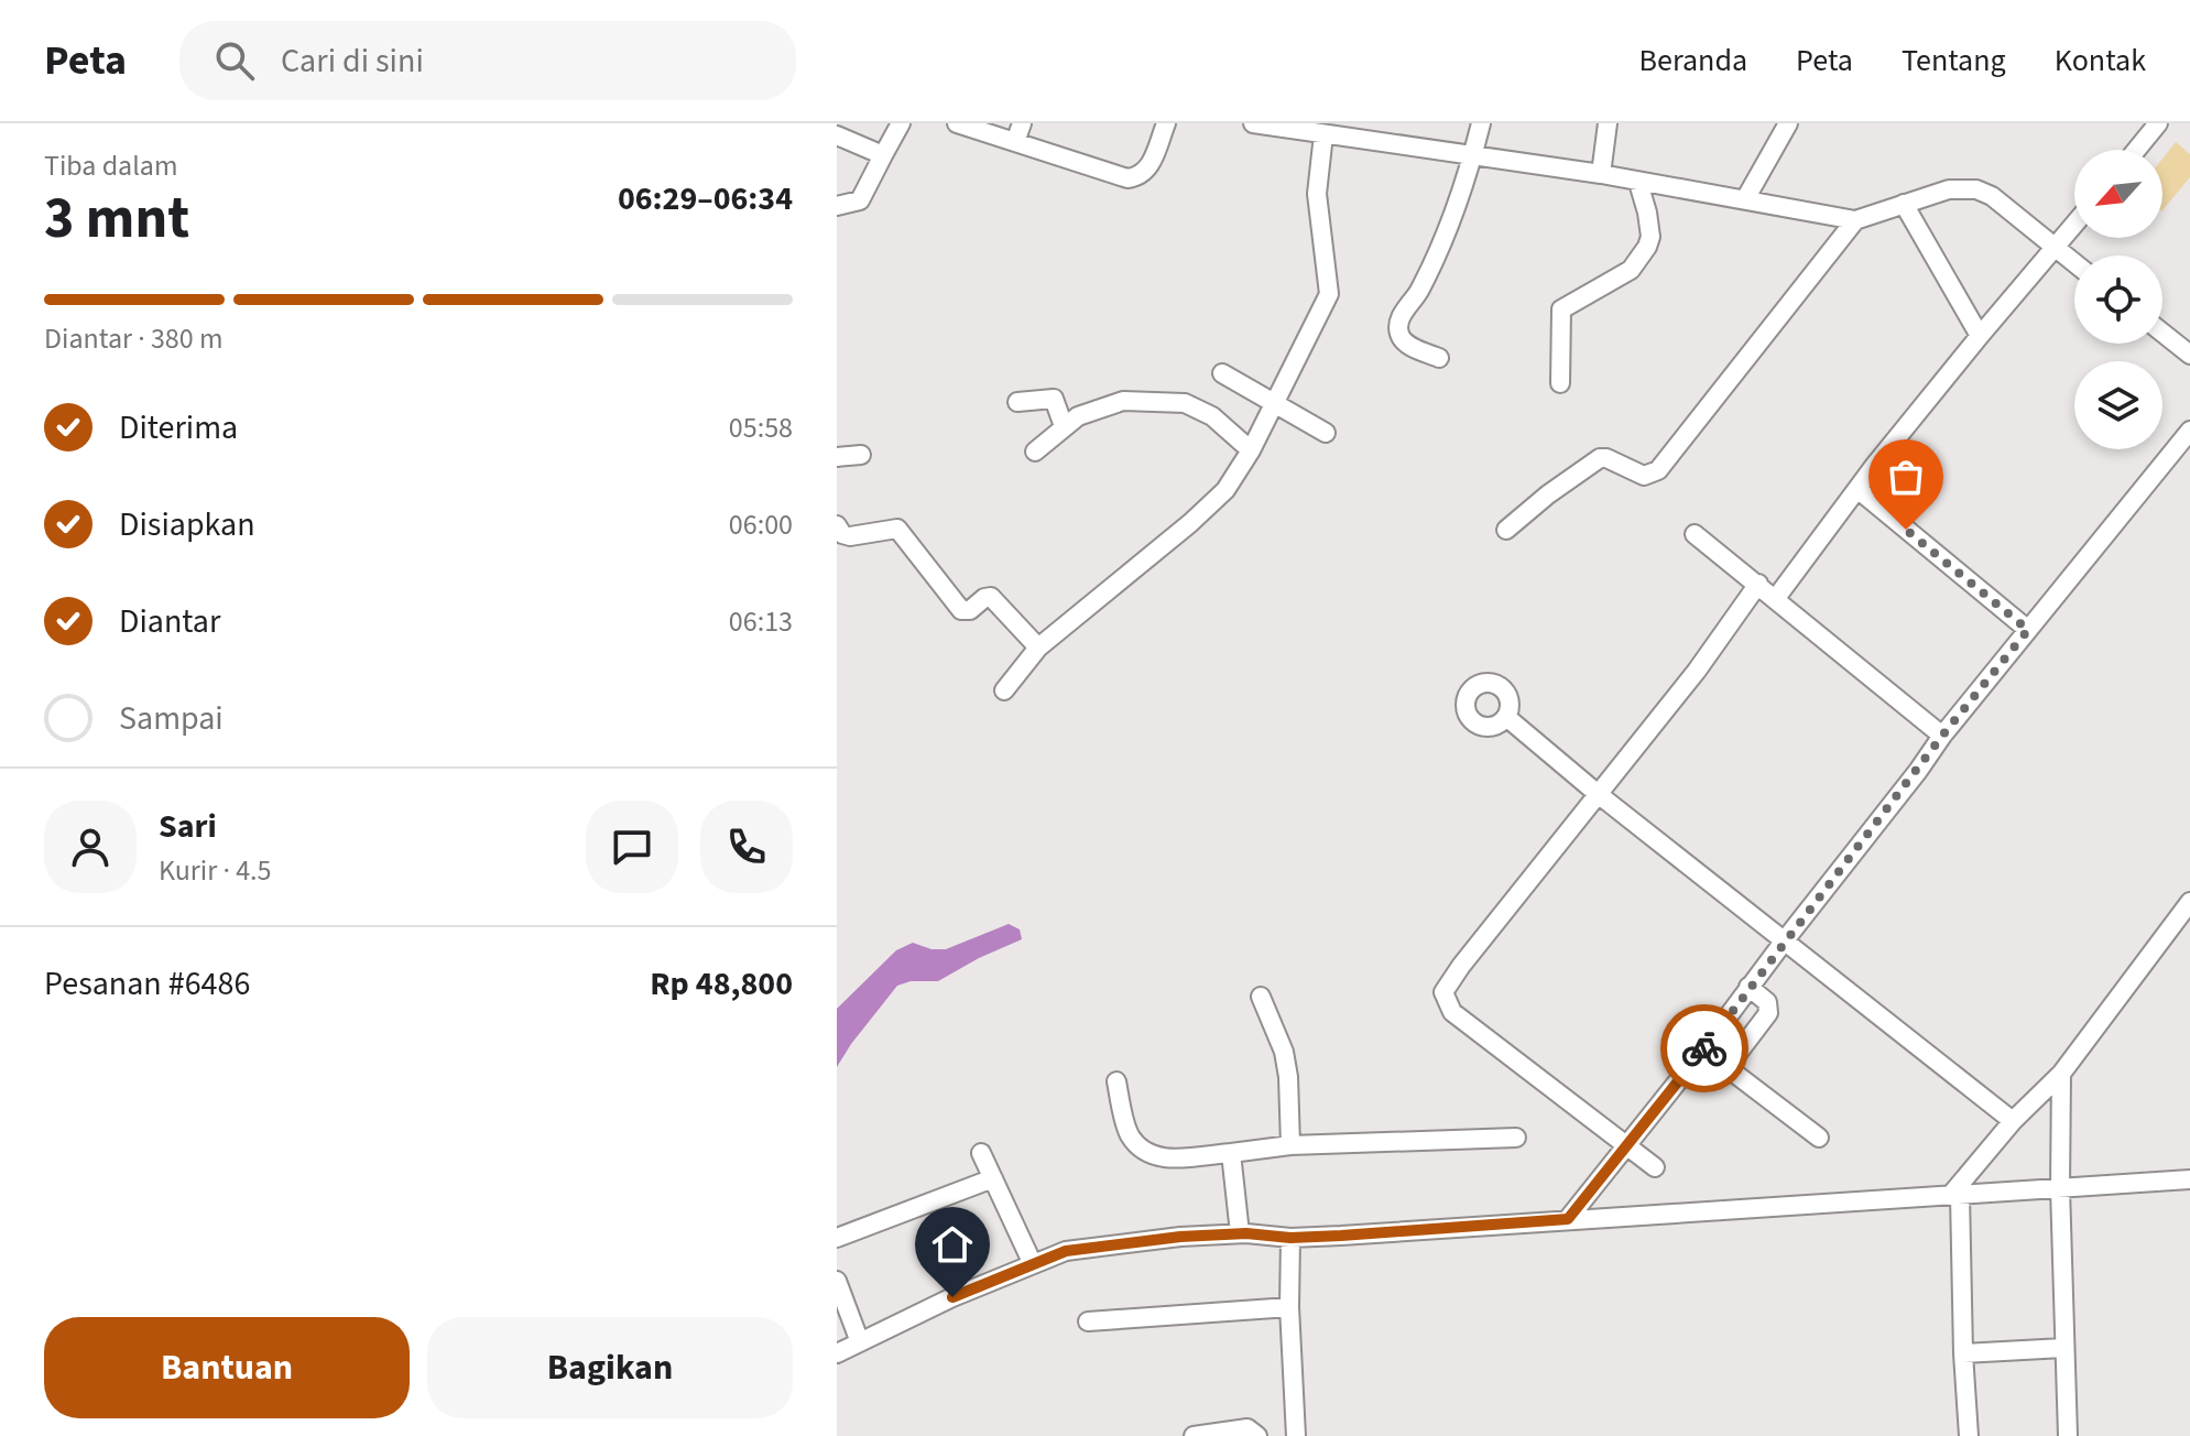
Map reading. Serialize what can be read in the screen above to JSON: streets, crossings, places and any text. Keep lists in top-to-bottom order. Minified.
{"north":"bottom left","page":{"header":"Peta","search":"Cari di sini","nav":["Beranda","Peta","Tentang","Kontak"],"heading":["3 mnt","Tiba dalam","06:29–06:34"],"panel":["Sari","Kurir · 4.5","Pesanan #6486","Rp 48,800"],"bar":"Diantar · 380 m","list":[["Diterima","05:58"],["Disiapkan","06:00"],["Diantar","06:13"],"Sampai"],"buttons":["Bantuan","Bagikan"]}}
